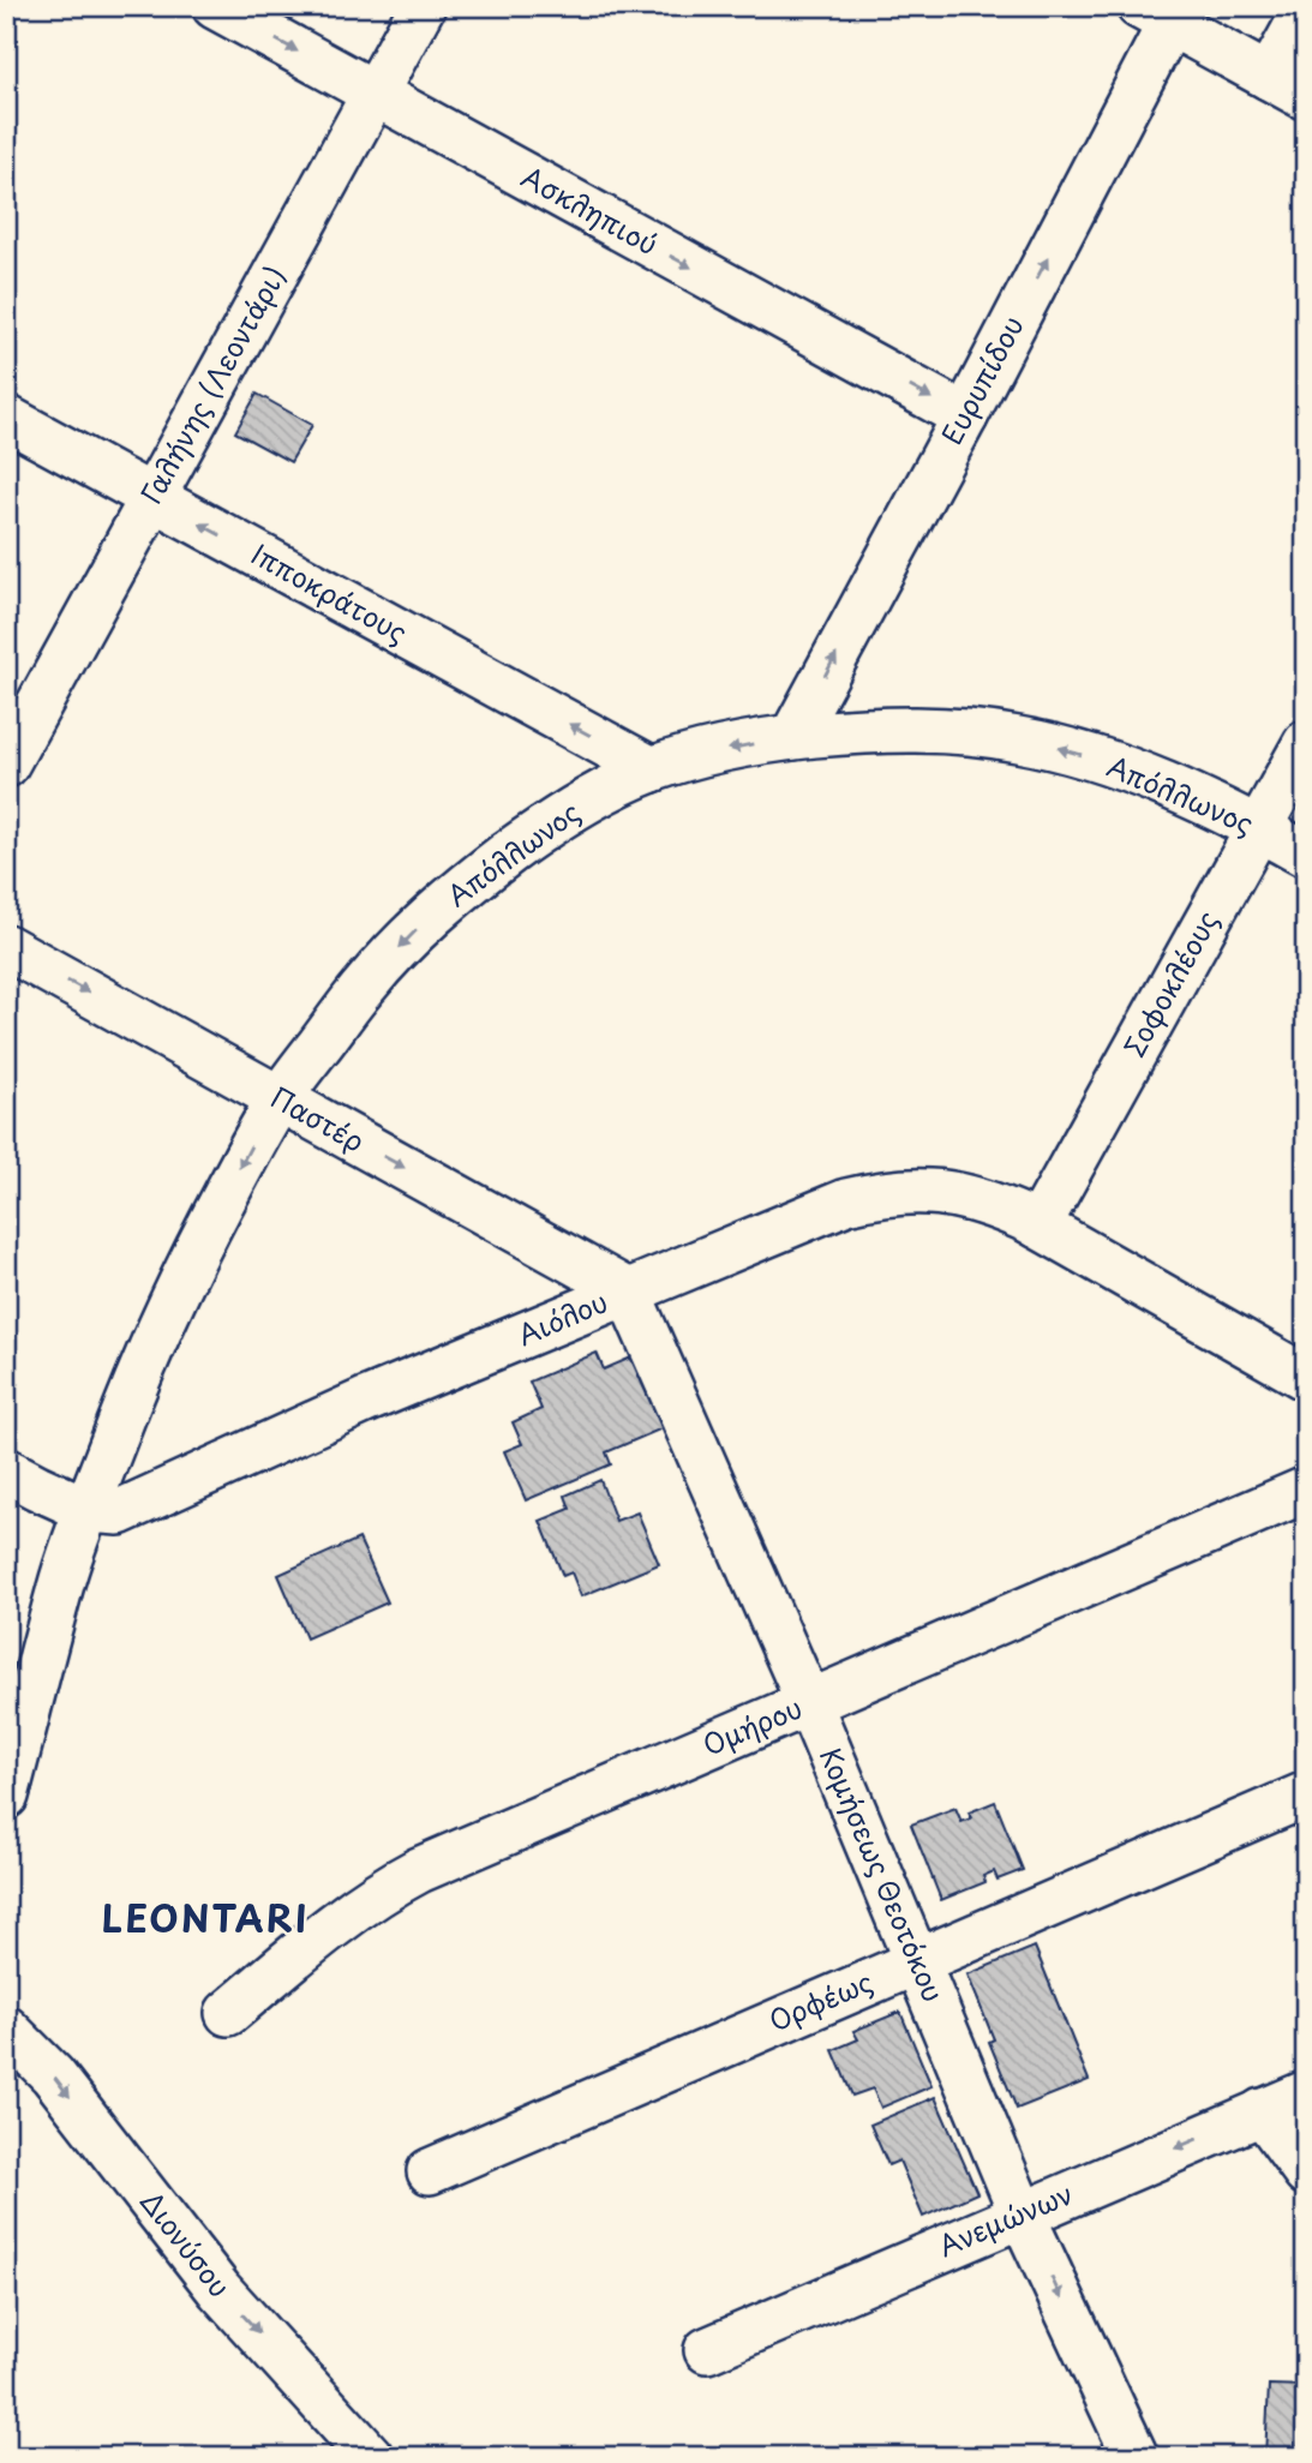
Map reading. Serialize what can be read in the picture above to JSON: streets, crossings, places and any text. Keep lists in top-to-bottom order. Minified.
{"streets":{"street":["Ασκληπιού","Ευρυπίδου","Γαλήνης (Λεοντάρι)","Ιπποκράτους","Απόλλωνος","Σοφοκλέους","Παστέρ","Αιόλου","Ομήρου","Κομήσεως Θεοτόκου","Ορφέως","Ανεμώνων","Διονύσου"]},"crossings":[["Ασκληπιού","Ευρυπίδου"],["Ασκληπιού","Γαλήνης (Λεοντάρι)"],["Ευρυπίδου","Απόλλωνος"],["Γαλήνης (Λεοντάρι)","Ιπποκράτους"],["Ιπποκράτους","Απόλλωνος"],["Απόλλωνος","Σοφοκλέους"],["Απόλλωνος","Παστέρ"],["Απόλλωνος","Αιόλου"],["Σοφοκλέους","Αιόλου"],["Παστέρ","Αιόλου"],["Παστέρ","Κομήσεως Θεοτόκου"],["Αιόλου","Κομήσεως Θεοτόκου"],["Ομήρου","Κομήσεως Θεοτόκου"],["Κομήσεως Θεοτόκου","Ορφέως"],["Κομήσεως Θεοτόκου","Ανεμώνων"]],"one_way":["Ασκληπιού","Ευρυπίδου","Ιπποκράτους","Απόλλωνος","Παστέρ","Ανεμώνων","Διονύσου"],"districts":["LEONTARI"]}
